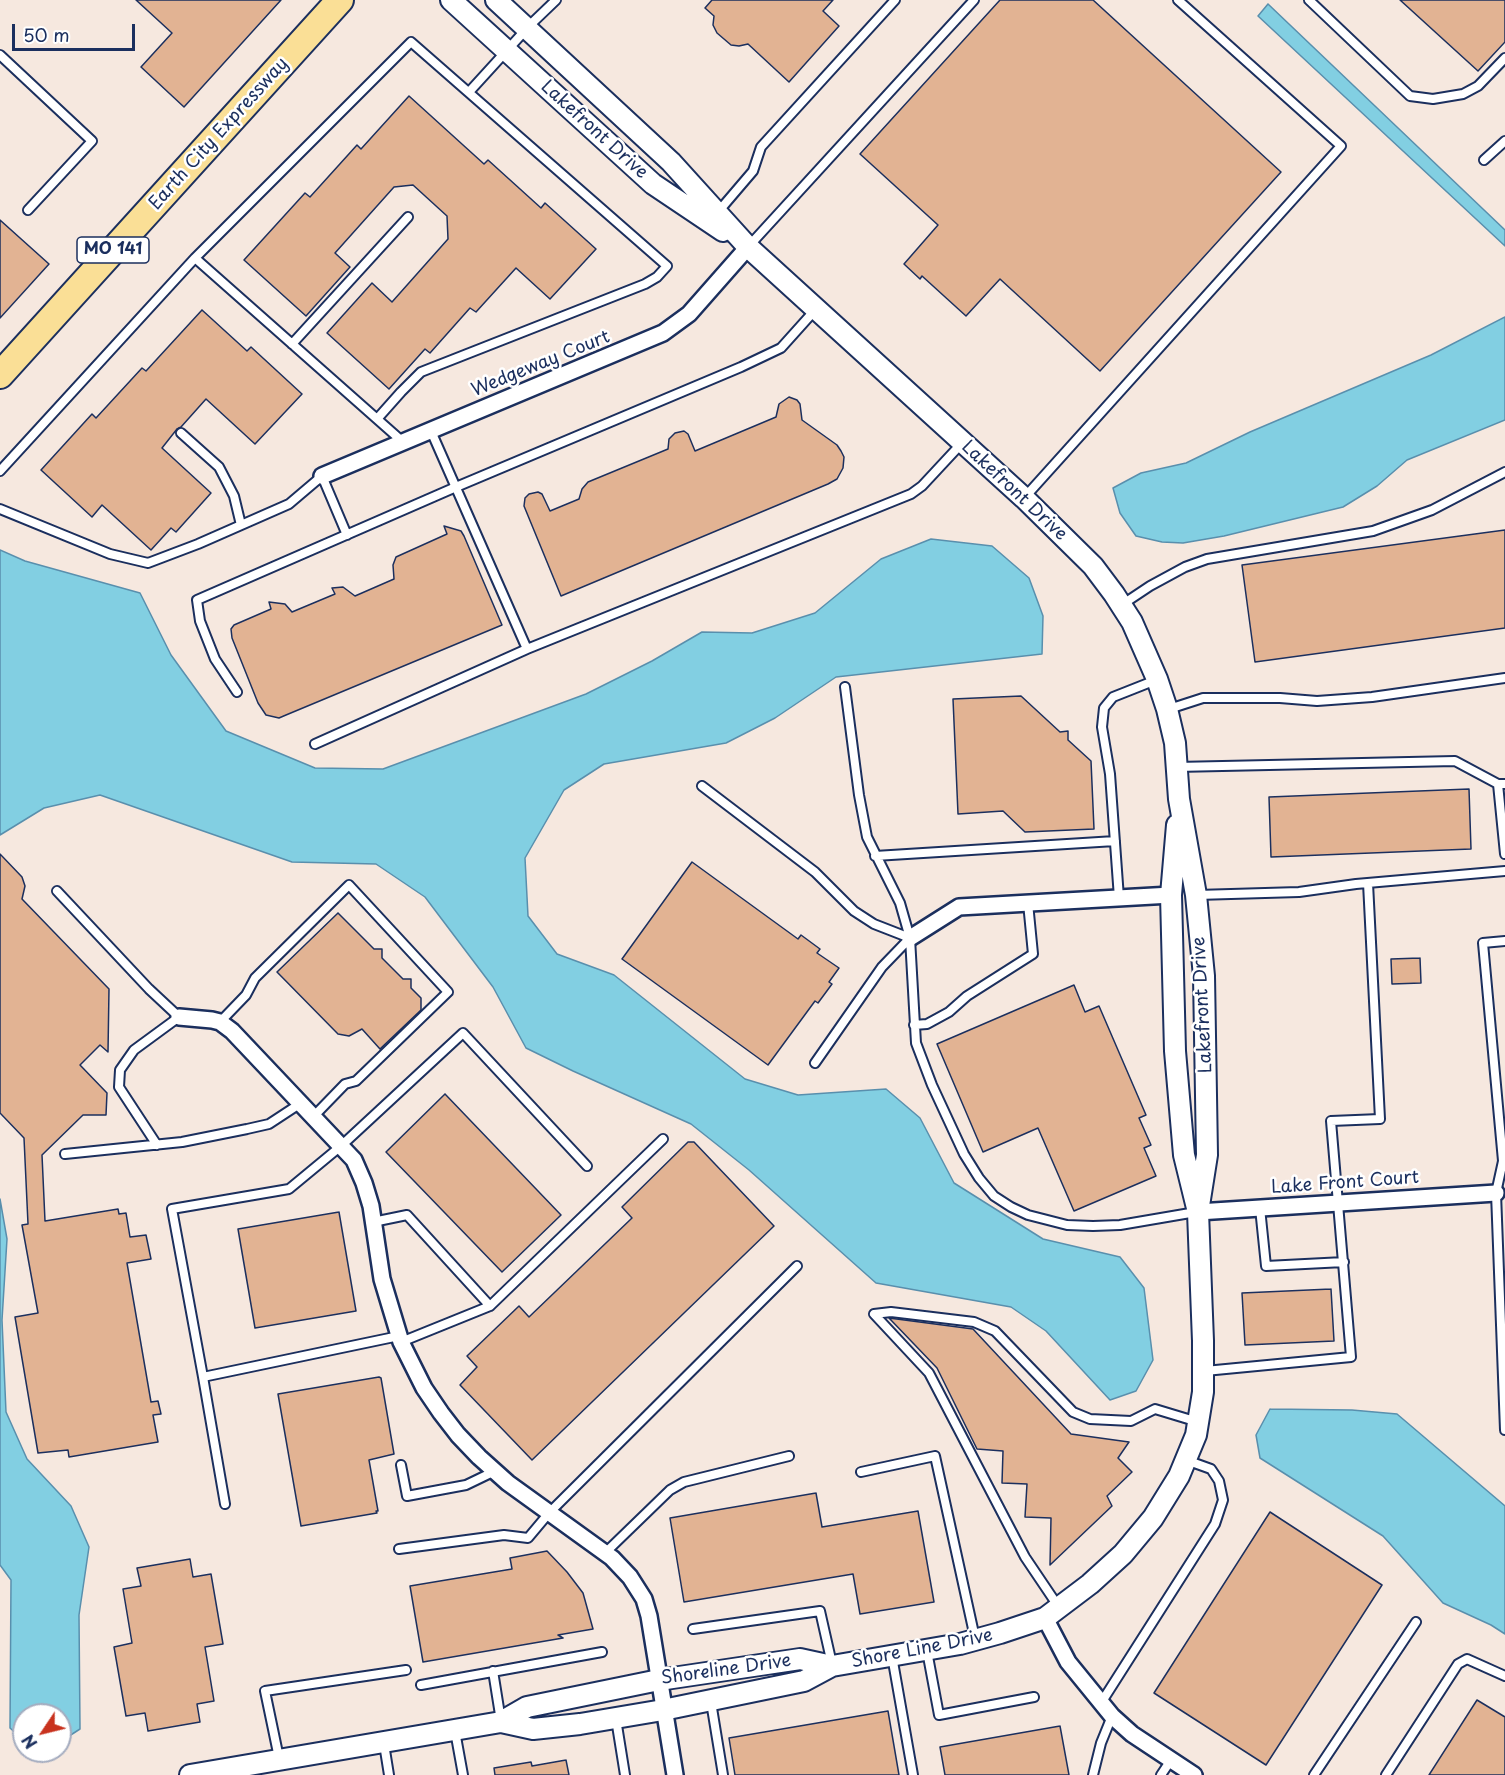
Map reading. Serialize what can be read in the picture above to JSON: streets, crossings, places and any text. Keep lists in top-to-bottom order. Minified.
{"streets":{"highway":["Earth City Expressway","MO 141"],"street":["Lakefront Drive","Wedgeway Court","Lake Front Court","Shore Line Drive","Shoreline Drive"]},"crossings":[["Lakefront Drive","Wedgeway Court"],["Lakefront Drive","Lake Front Court"],["Shore Line Drive","Shoreline Drive"]],"scale_bar":"50 m","north":"bottom left"}
